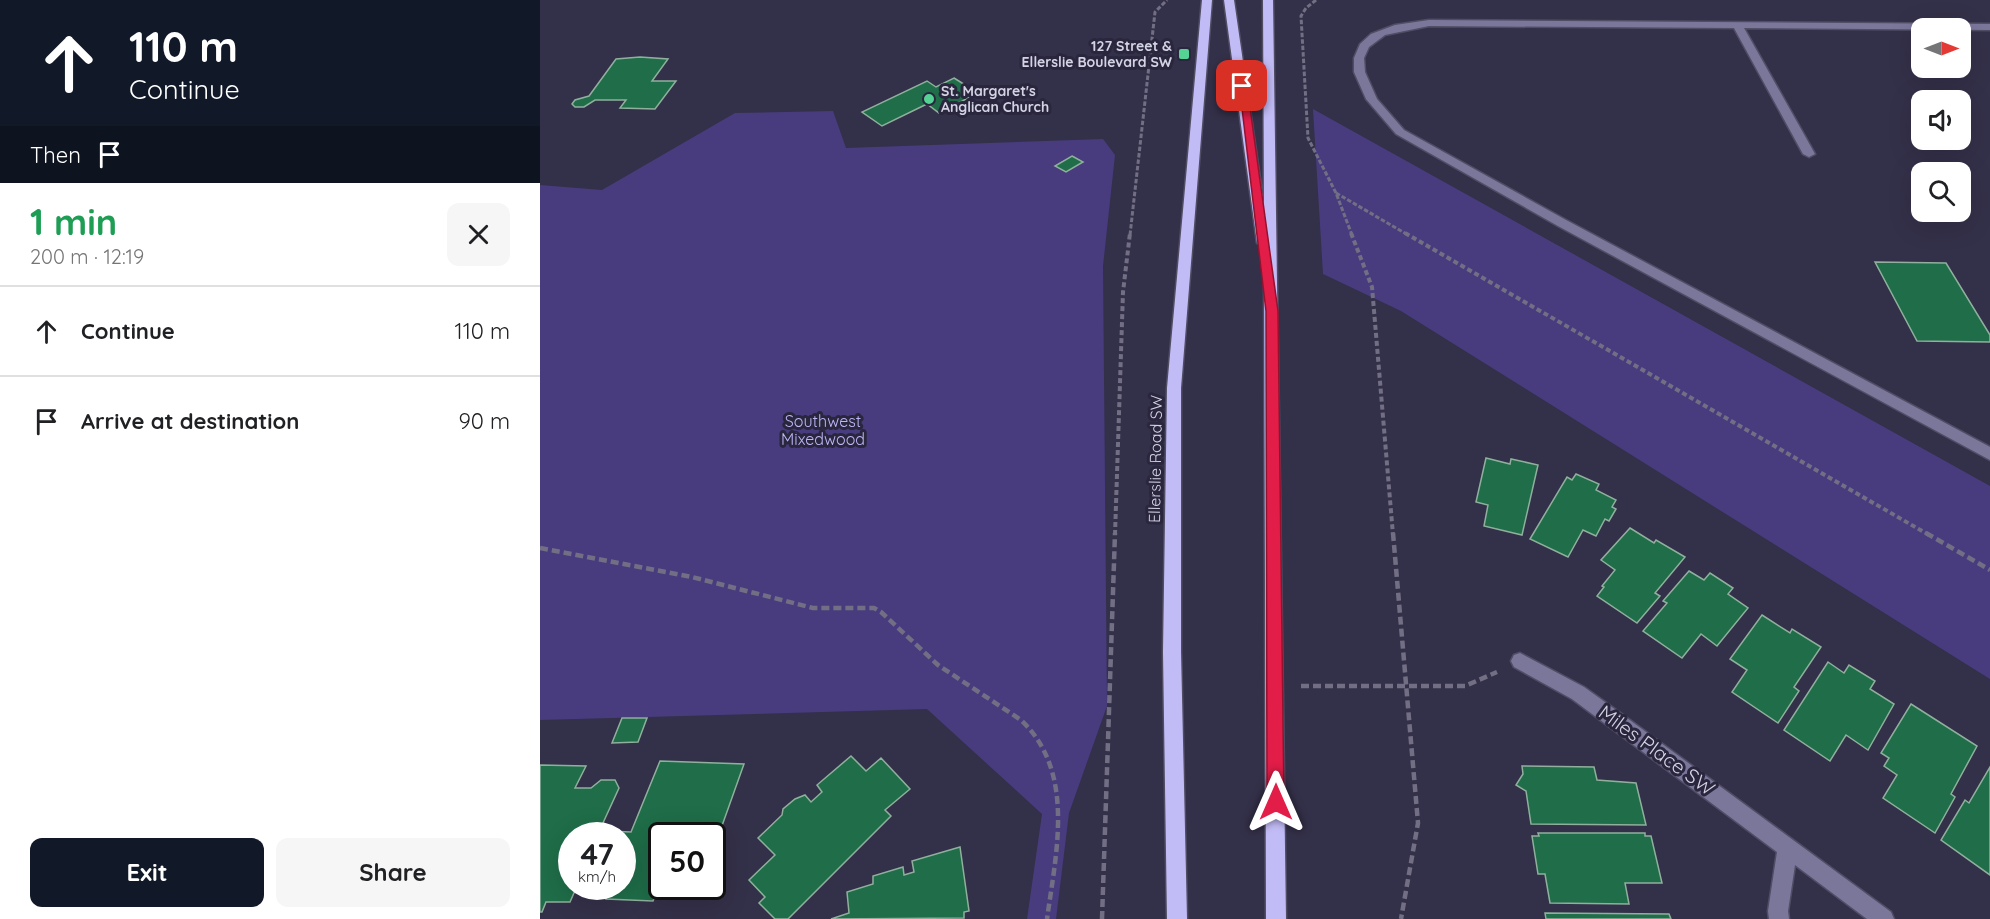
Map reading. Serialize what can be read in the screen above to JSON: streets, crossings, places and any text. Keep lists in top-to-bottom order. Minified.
{"streets":{"main road":["Ellerslie Road SW"],"street":["Miles Place SW"]},"parks":["Southwest Mixedwood"],"places":{"transit":["127 Street & Ellerslie Boulevard SW"],"other":["St. Margaret's Anglican Church"]},"north":"right","page":{"turn":["110 m","Continue"],"then":"Then","heading":["1 min","200 m · 12:19"],"list":[{"name":"Continue","value":"110 m"},{"name":"Arrive at destination","value":"90 m"}],"speed":"47 km/h","limit":"50","buttons":["Exit","Share"]}}
